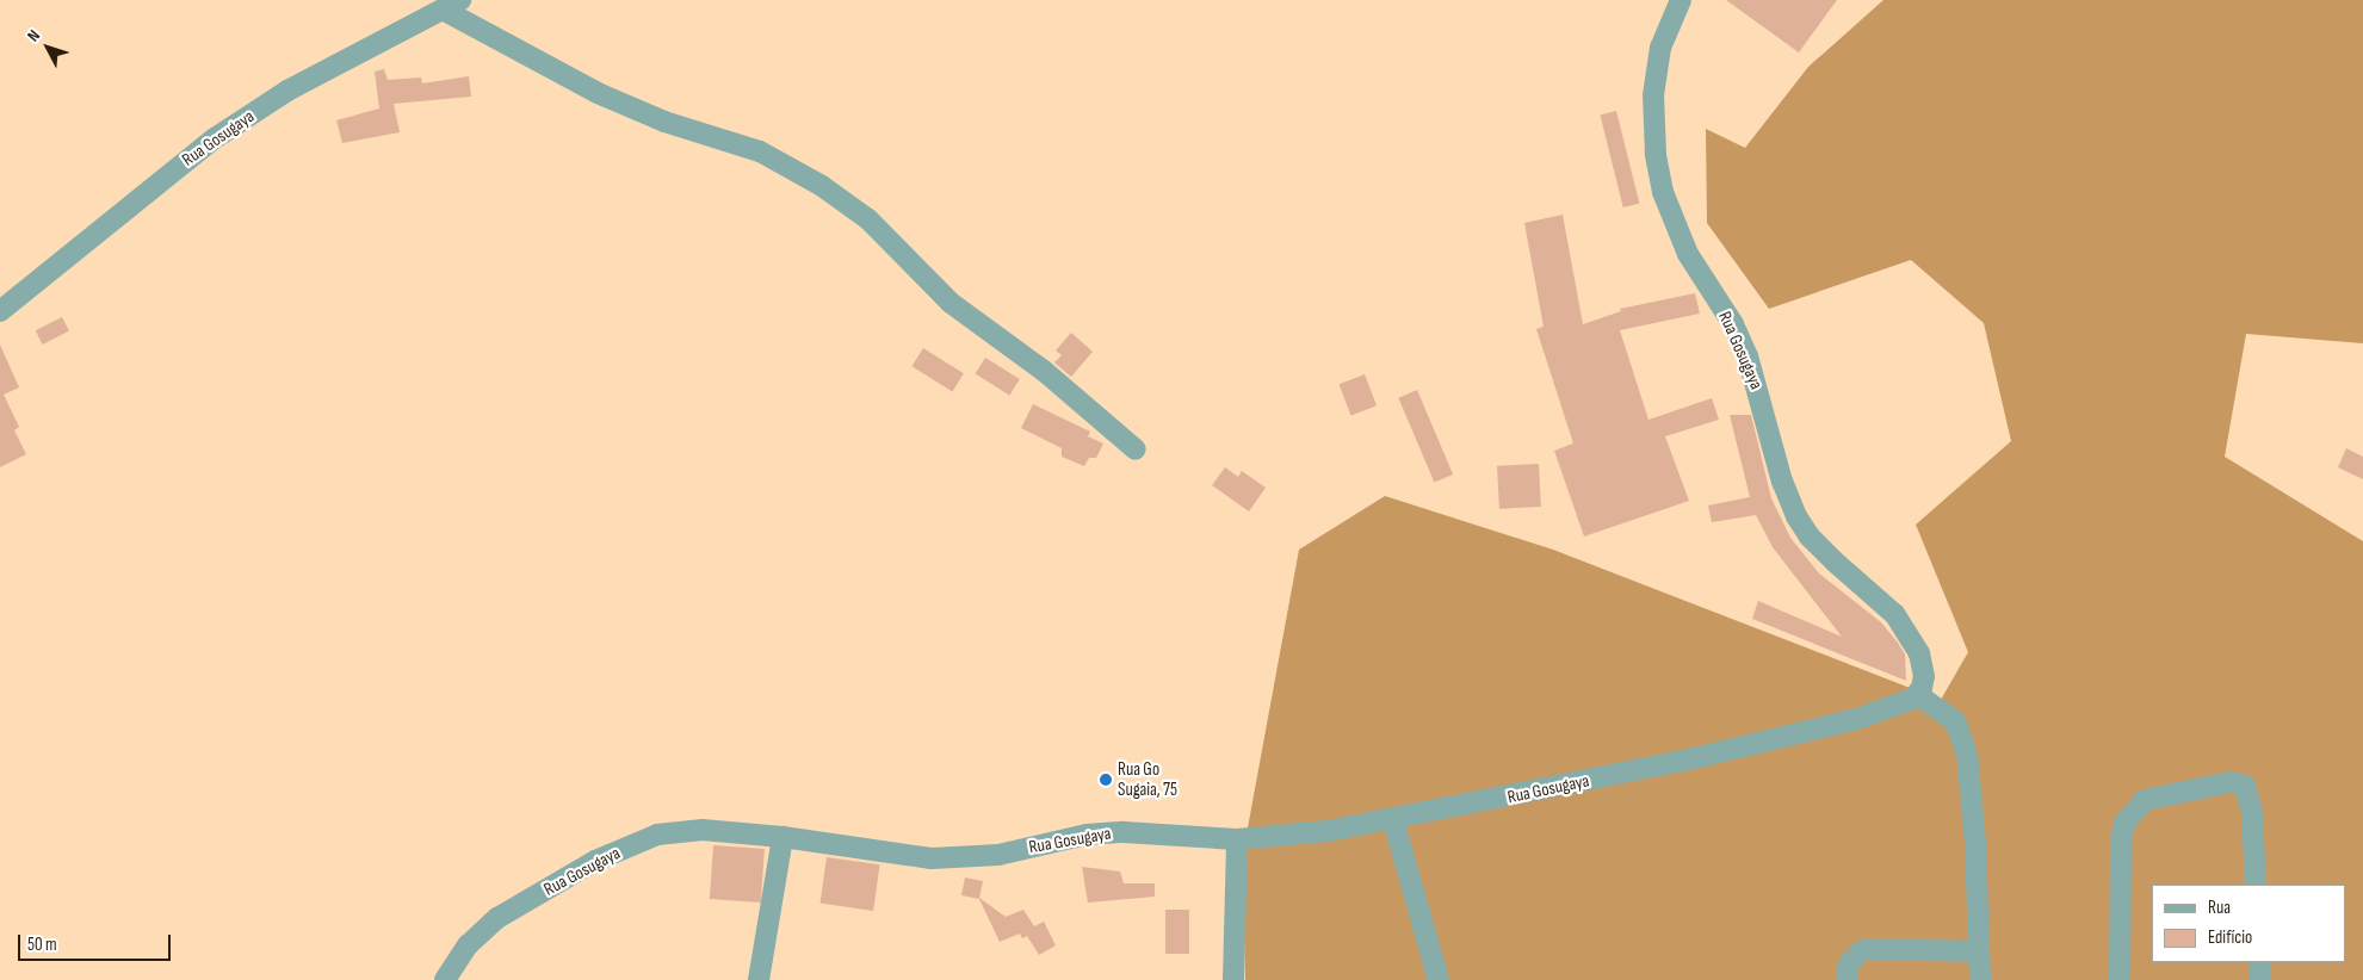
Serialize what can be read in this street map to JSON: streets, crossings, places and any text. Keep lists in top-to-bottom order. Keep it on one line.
{"streets":{"street":["Rua Gosugaya"]},"places":["Rua Go Sugaia, 75"],"legend":["Rua","Edifício"],"scale_bar":"50 m","north":"top left"}
